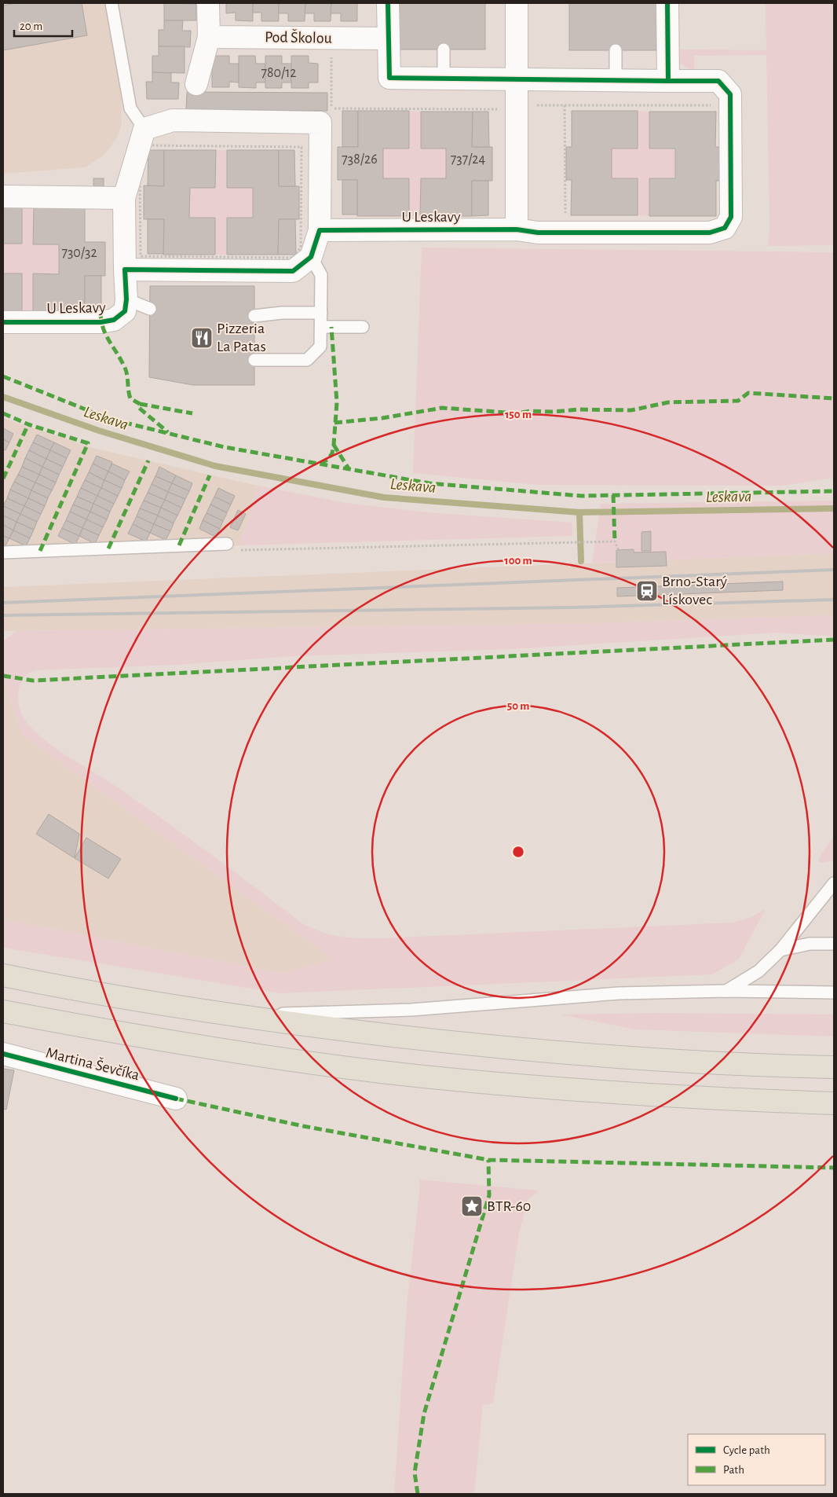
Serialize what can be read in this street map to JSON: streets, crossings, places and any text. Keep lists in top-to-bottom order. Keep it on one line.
{"streets":{"street":["Pod Školou","U Leskavy","Martina Ševčíka"]},"crossings":[["Pod Školou","U Leskavy"]],"water":["Leskava"],"places":{"restaurant":["Pizzeria La Patas"],"station":["Brno-Starý Lískovec"],"place":["BTR-60"]},"house_numbers":["780/12","738/26","737/24","730/32"],"legend":["Cycle path","Path"],"scale_bar":"20 m","rings":["150 m","100 m","50 m"]}
